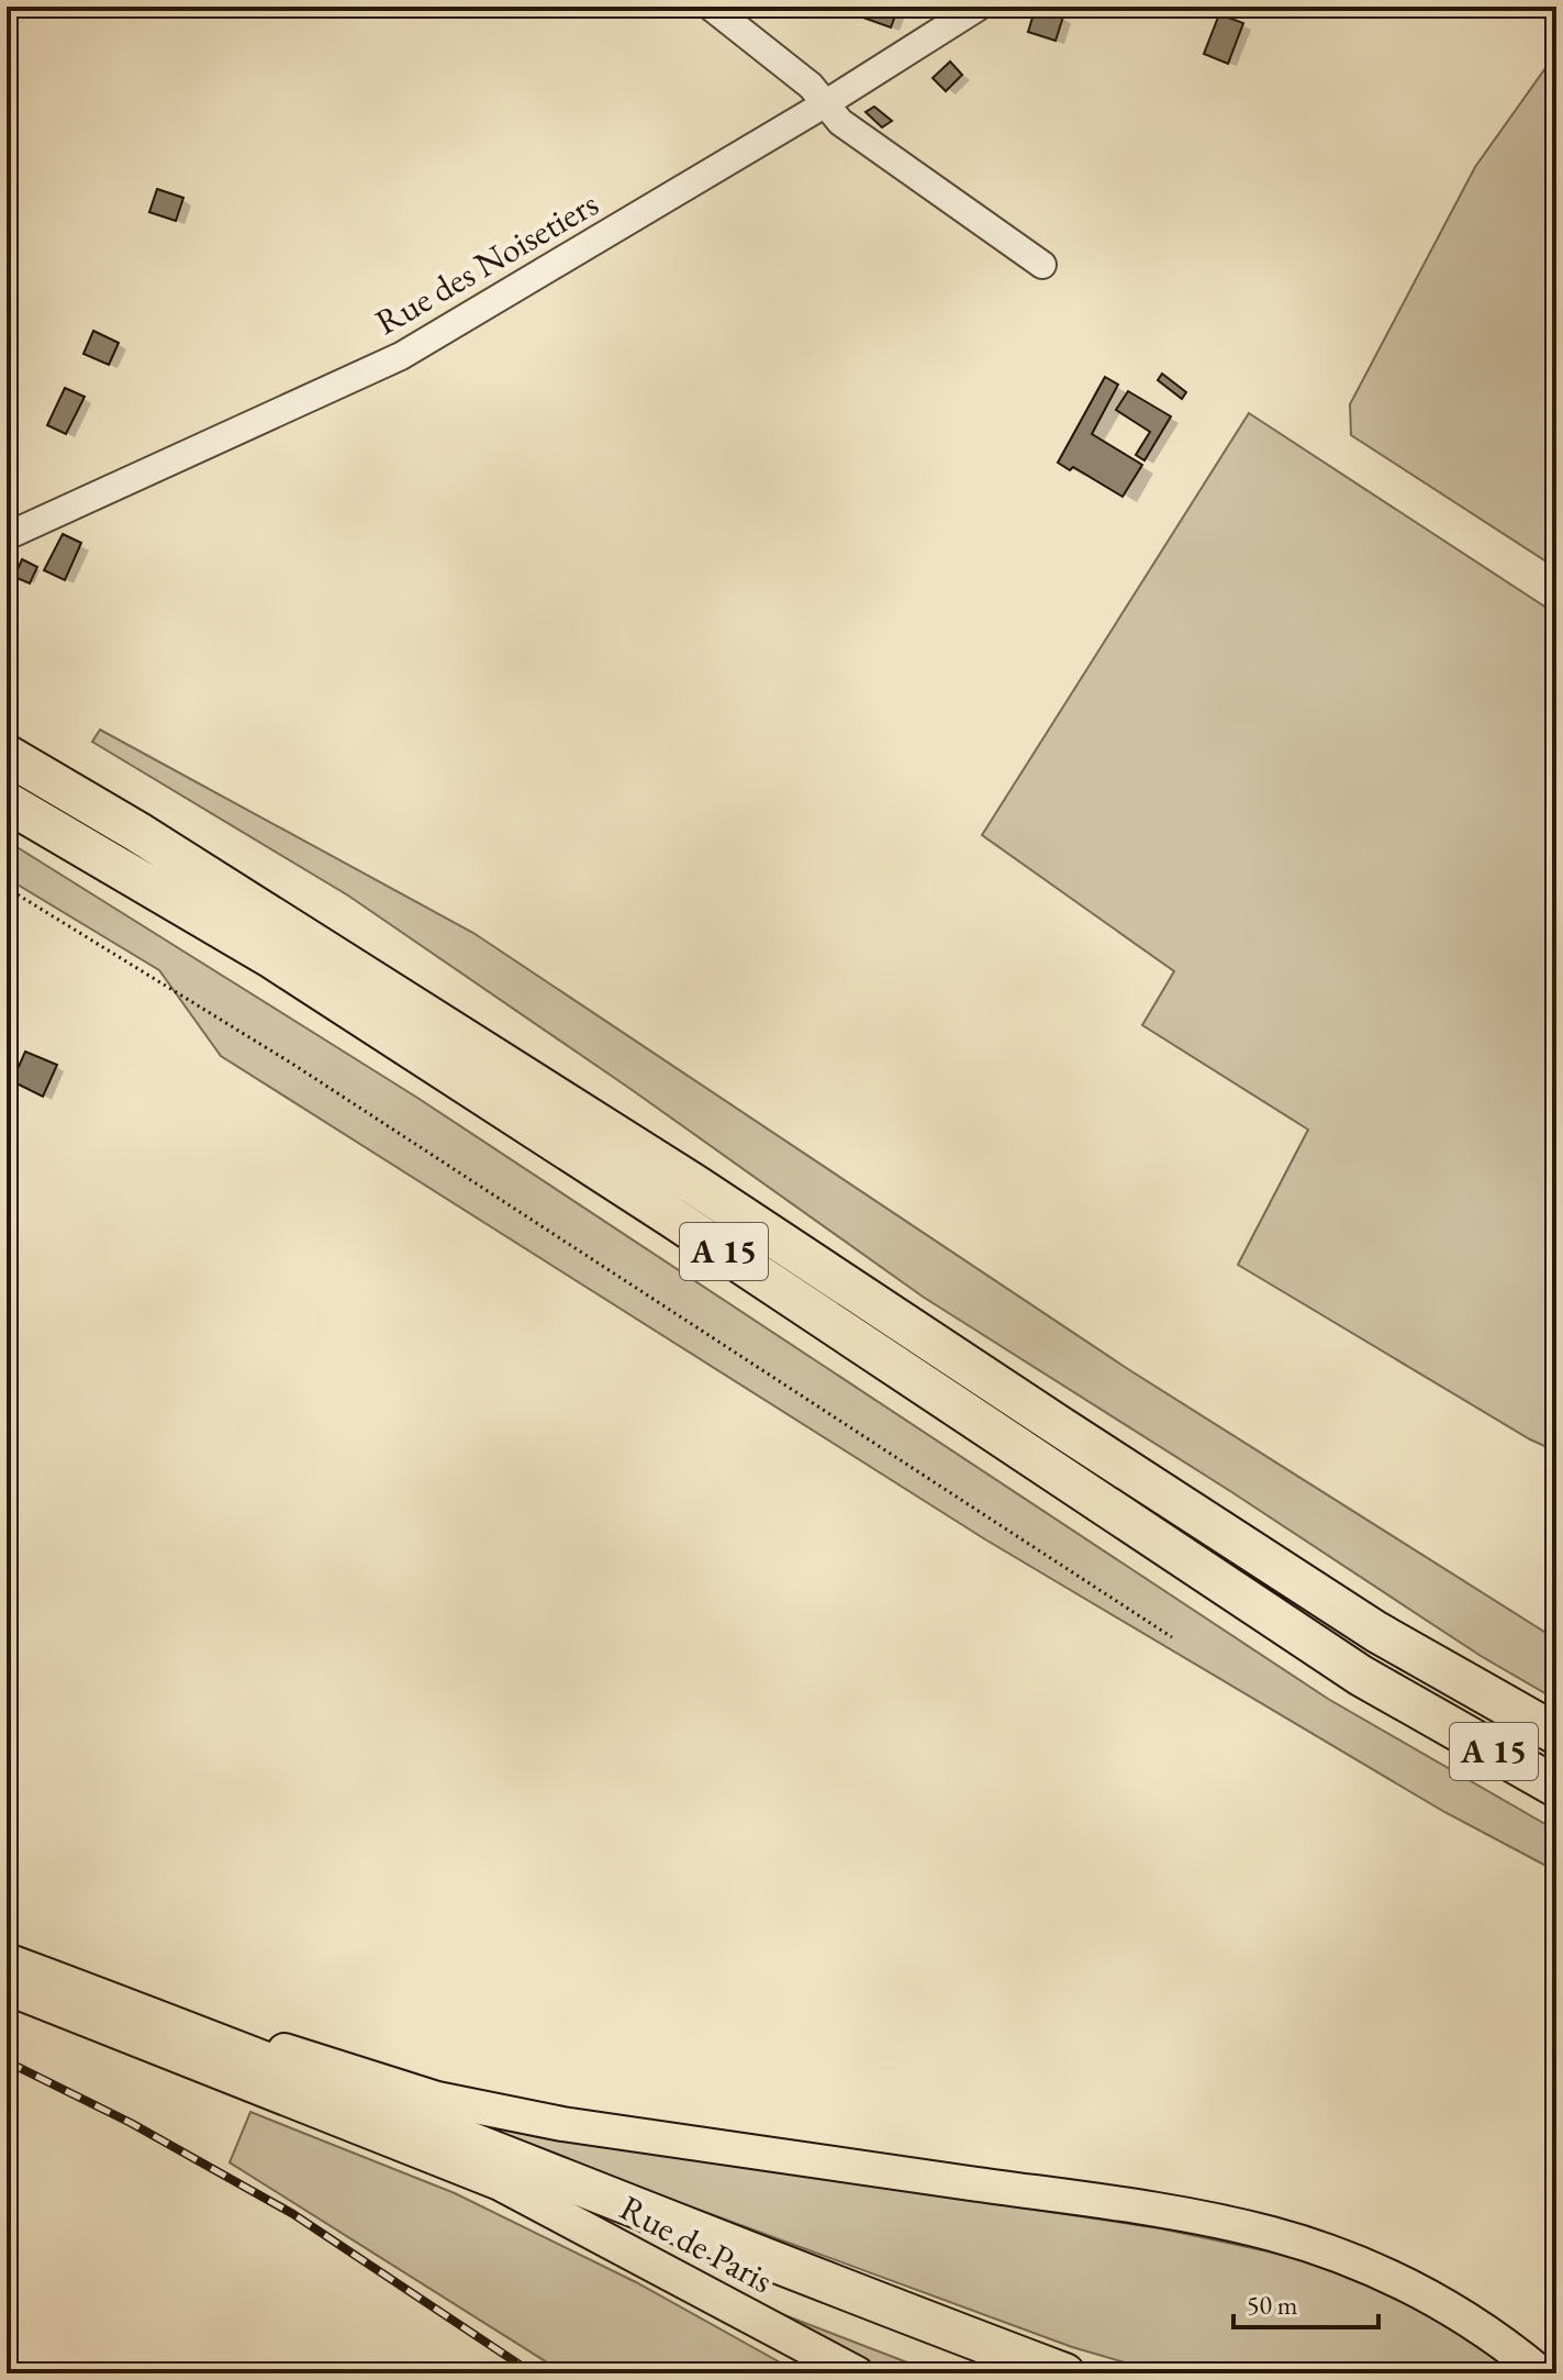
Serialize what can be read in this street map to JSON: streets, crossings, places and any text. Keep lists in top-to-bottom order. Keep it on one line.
{"streets":{"highway":["A 15"],"main road":["Rue de Paris"],"street":["Rue des Noisetiers"]},"scale_bar":"50 m"}
